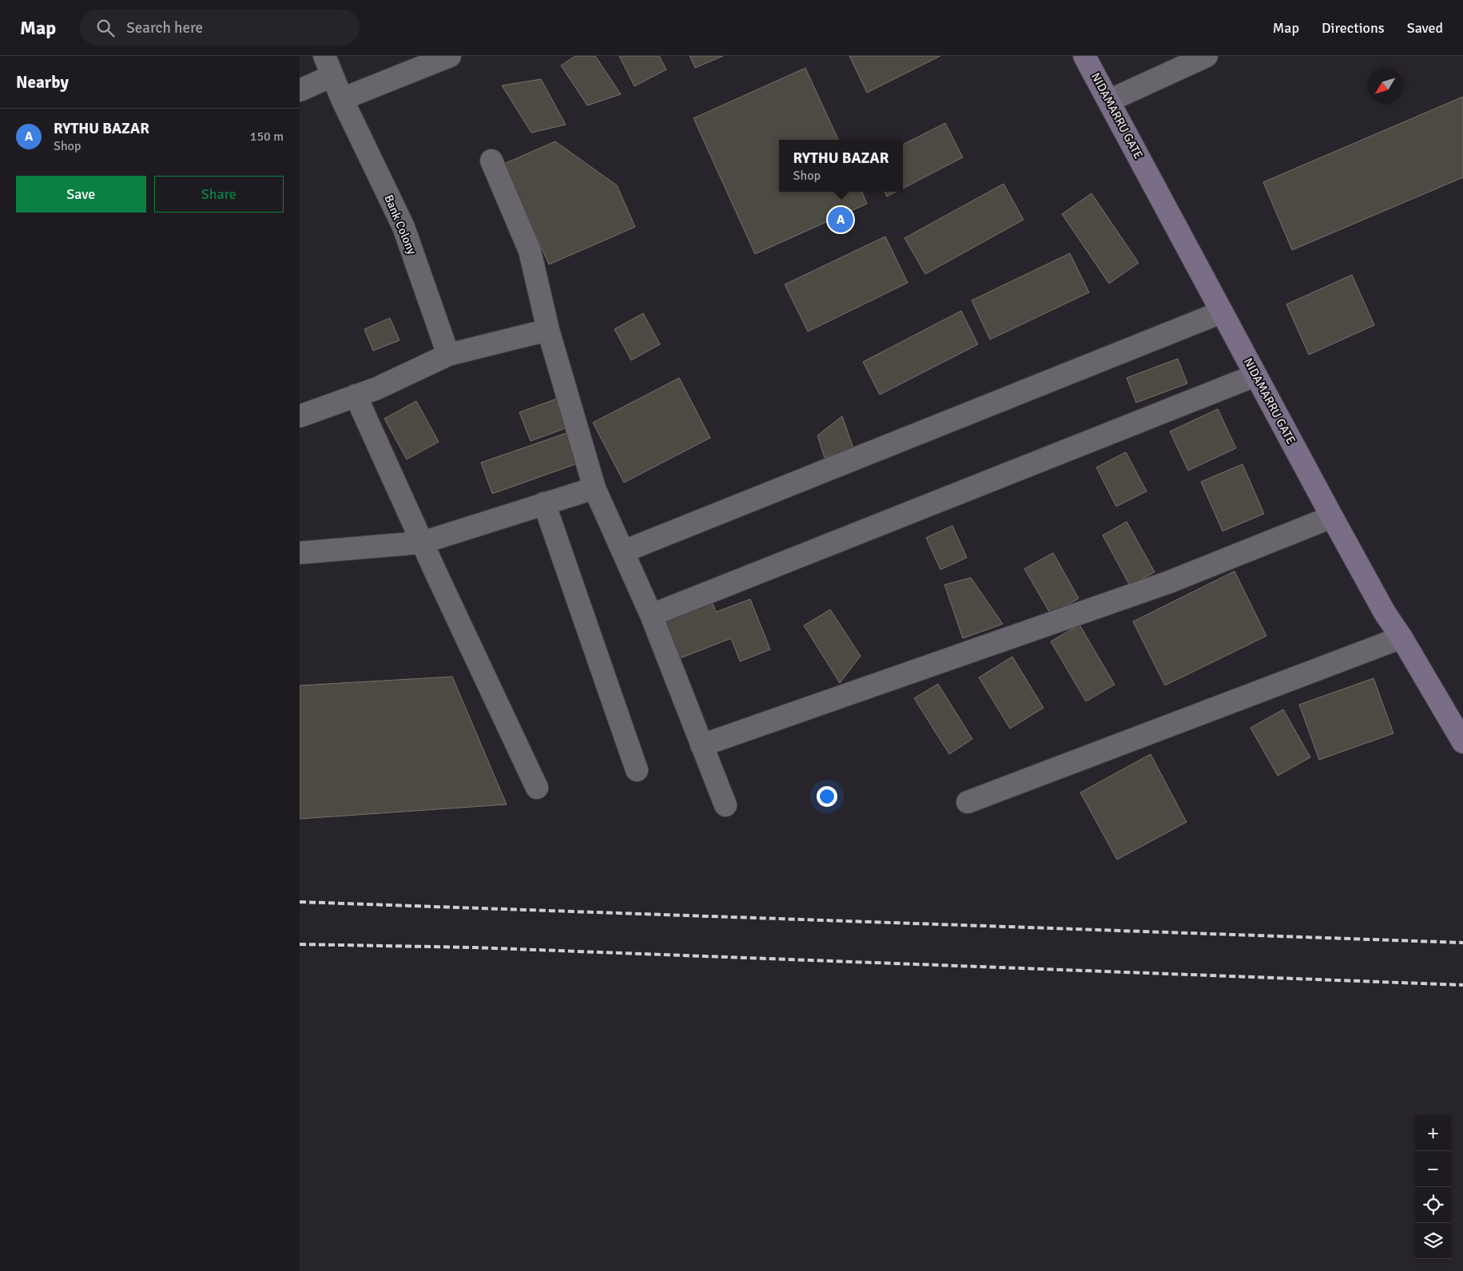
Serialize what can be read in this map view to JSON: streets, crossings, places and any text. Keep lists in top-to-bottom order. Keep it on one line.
{"streets":{"main road":["NIDAMARRU GATE"],"street":["Bank Colony"]},"north":"bottom left","page":{"header":"Map","search":"Search here","nav":["Map","Directions","Saved"],"heading":"Nearby","list":[{"mark":"A","name":"RYTHU BAZAR","note":"Shop","value":"150 m"}],"popup":["RYTHU BAZAR","Shop"],"buttons":["Save","Share"],"pins":"A","map_buttons":["+","−"]}}
